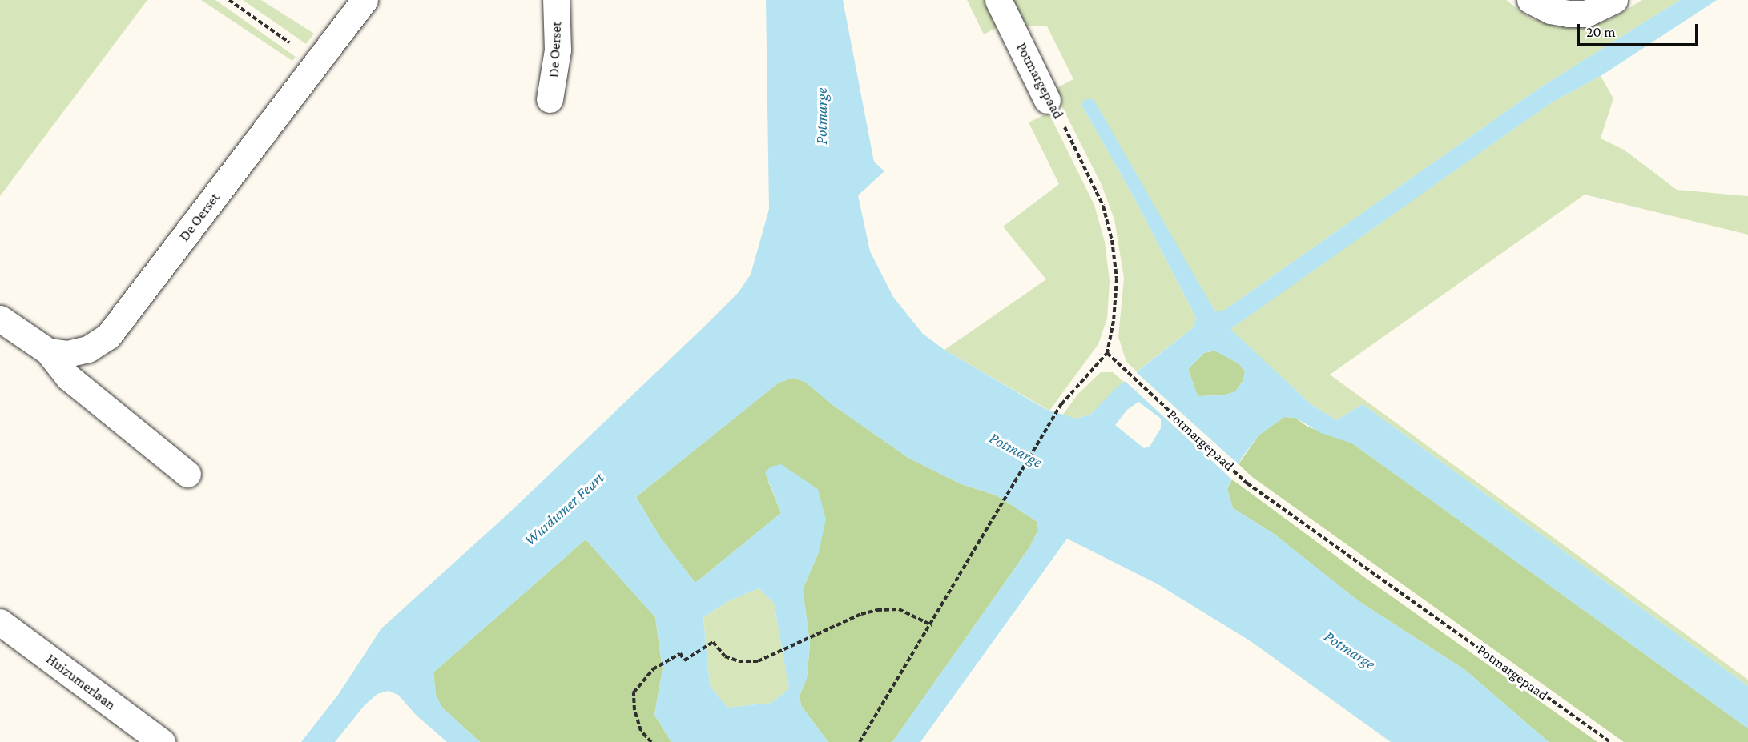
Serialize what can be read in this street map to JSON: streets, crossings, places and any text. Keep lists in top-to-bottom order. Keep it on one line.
{"streets":{"street":["De Oerset","Potmargepaad","Huizumerlaan"]},"water":["Potmarge","Wurdumer Feart"],"scale_bar":"20 m"}
